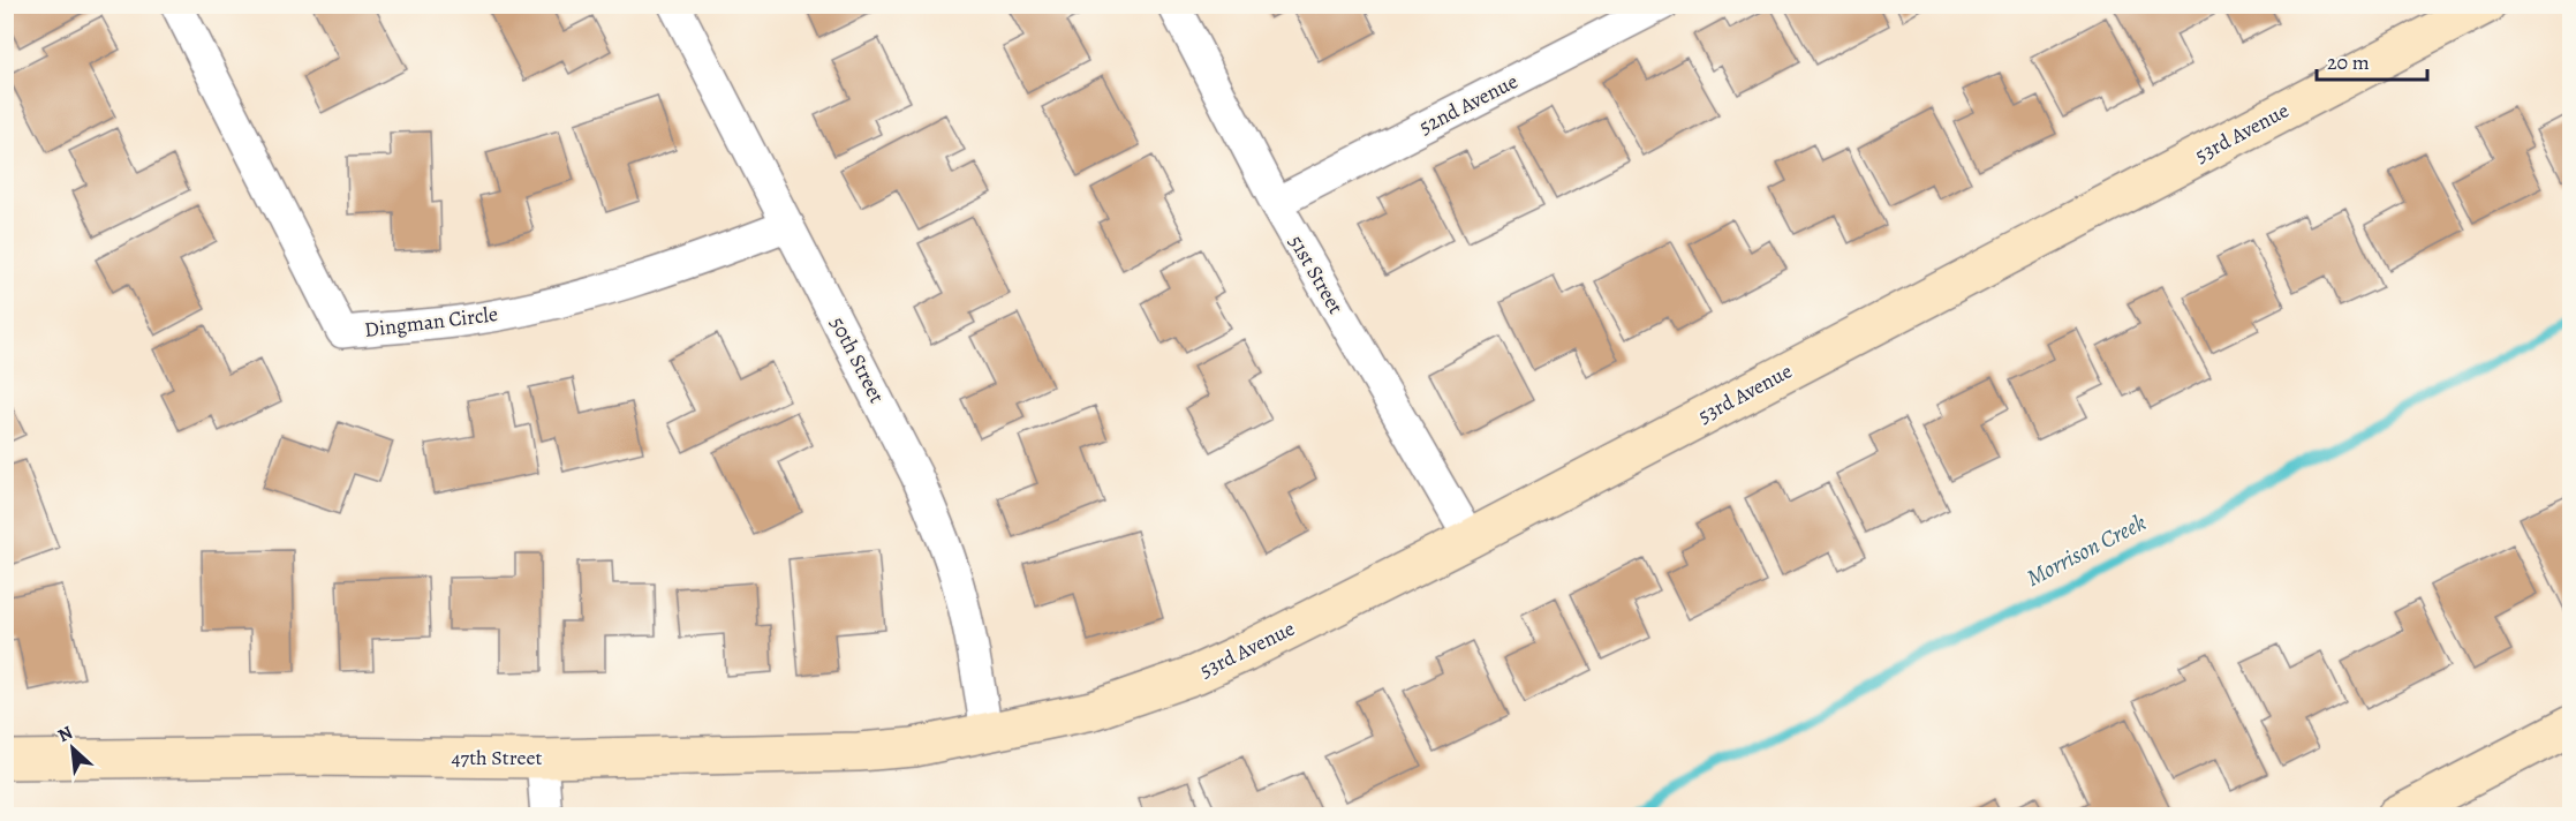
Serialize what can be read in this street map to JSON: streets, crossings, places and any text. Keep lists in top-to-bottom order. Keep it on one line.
{"streets":{"street":["52nd Avenue","53rd Avenue","51st Street","Dingman Circle","50th Street","47th Street"]},"crossings":[["52nd Avenue","51st Street"],["53rd Avenue","51st Street"],["53rd Avenue","50th Street"],["53rd Avenue","47th Street"],["Dingman Circle","50th Street"],["50th Street","47th Street"]],"water":["Morrison Creek"],"scale_bar":"20 m","north":"top left"}
